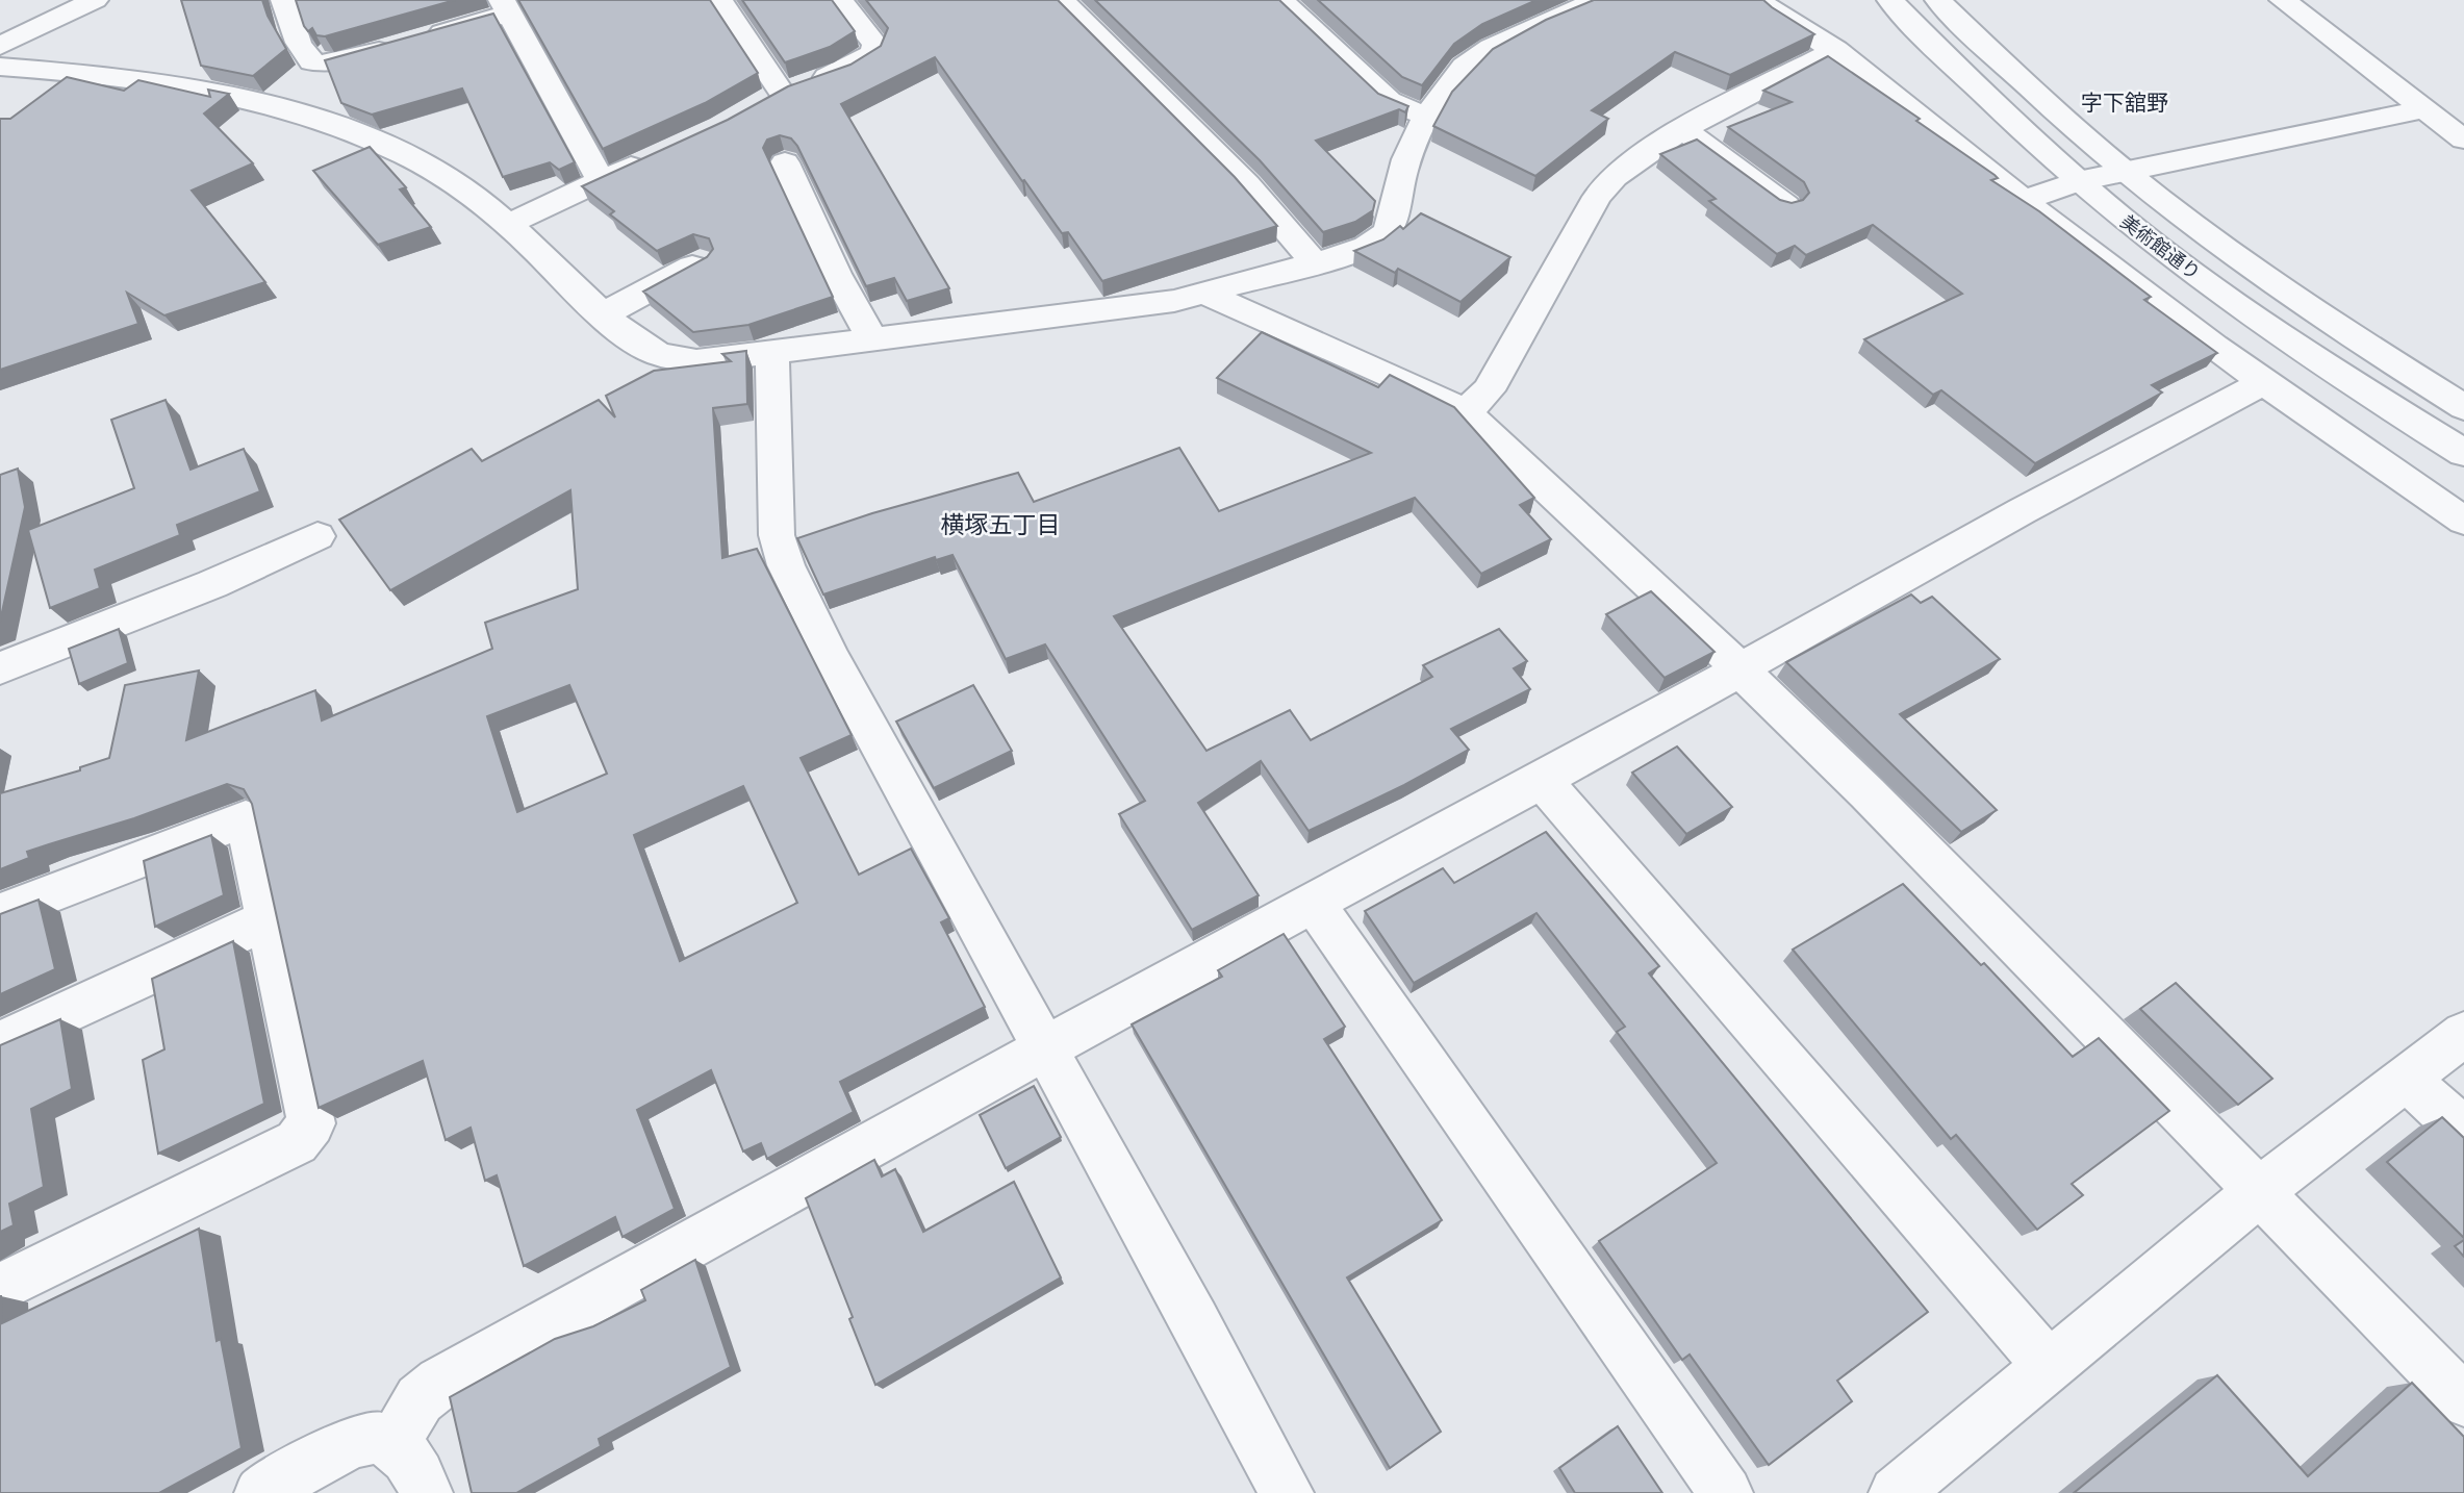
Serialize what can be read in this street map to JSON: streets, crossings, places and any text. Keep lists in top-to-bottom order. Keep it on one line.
{"streets":{"street":["美術館通り"]},"districts":["字下舘野","横塚五丁目"]}
